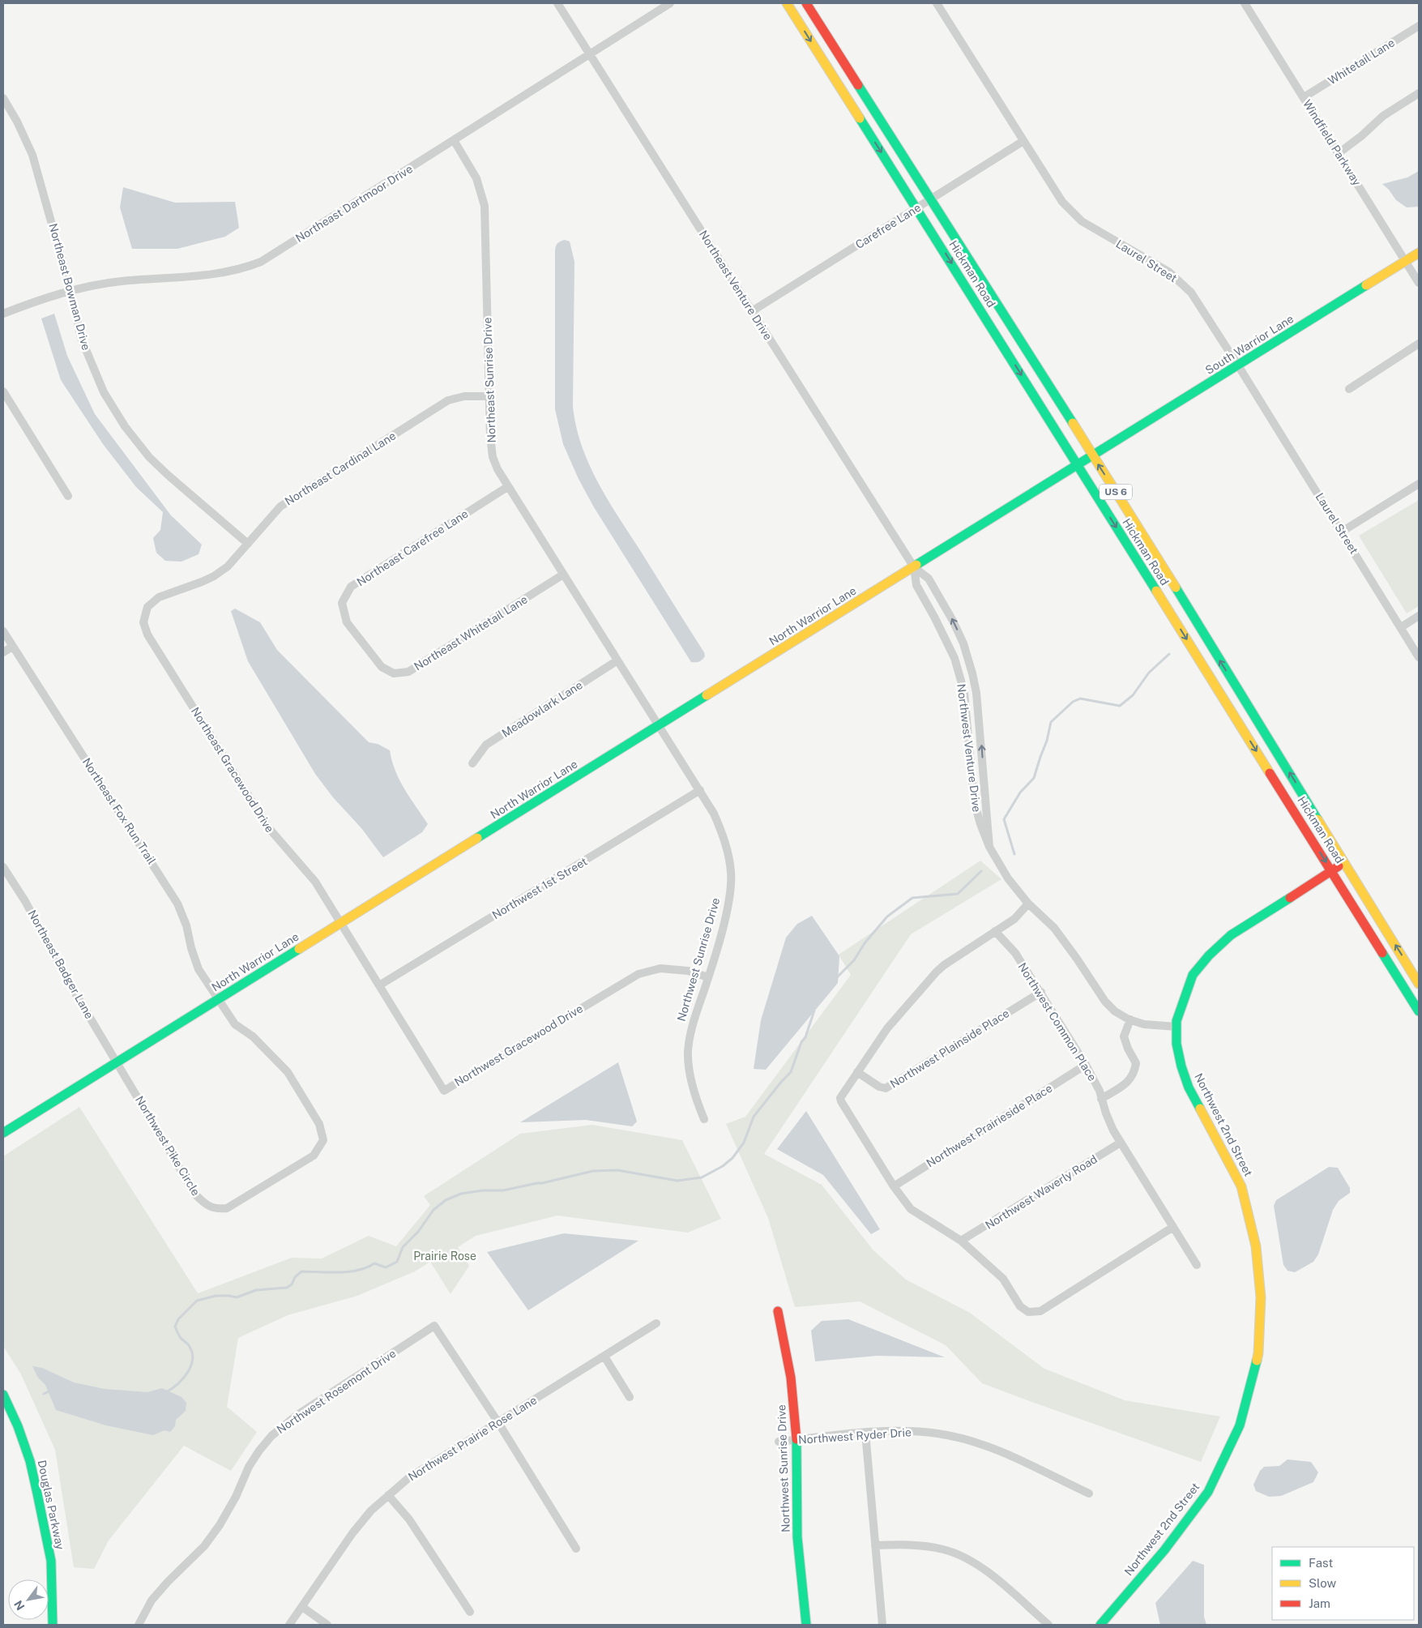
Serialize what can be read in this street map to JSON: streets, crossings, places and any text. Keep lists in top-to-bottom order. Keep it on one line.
{"streets":{"main road":["Hickman Road","South Warrior Lane","US 6","North Warrior Lane","Northwest Sunrise Drive","Northwest 2nd Street","Douglas Parkway"],"street":["Whitetail Lane","Windfield Parkway","Northeast Dartmoor Drive","Carefree Lane","Laurel Street","Northeast Venture Drive","Northeast Bowman Drive","Northeast Sunrise Drive","Northeast Cardinal Lane","Northeast Carefree Lane","Northeast Whitetail Lane","Meadowlark Lane","Northwest Venture Drive","Northeast Gracewood Drive","Northeast Fox Run Trail","Northwest 1st Street","Northeast Badger Lane","Northwest Common Place","Northwest Gracewood Drive","Northwest Plainside Place","Northwest Prairieside Place","Northwest Pike Circle","Northwest Waverly Road","Northwest Rosemont Drive","Northwest Ryder Drie","Northwest Prairie Rose Lane"]},"crossings":[["Whitetail Lane","Windfield Parkway"],["Windfield Parkway","South Warrior Lane"],["Northeast Dartmoor Drive","Northeast Venture Drive"],["Northeast Dartmoor Drive","Northeast Bowman Drive"],["Northeast Dartmoor Drive","Northeast Sunrise Drive"],["Carefree Lane","Laurel Street"],["Carefree Lane","Hickman Road"],["Carefree Lane","Northeast Venture Drive"],["Laurel Street","South Warrior Lane"],["Hickman Road","South Warrior Lane"],["Hickman Road","North Warrior Lane"],["Hickman Road","Northwest 2nd Street"],["Northeast Venture Drive","North Warrior Lane"],["Northeast Venture Drive","Northwest Venture Drive"],["Northeast Bowman Drive","Northeast Cardinal Lane"],["South Warrior Lane","North Warrior Lane"],["Northeast Sunrise Drive","Northeast Cardinal Lane"],["Northeast Sunrise Drive","Northeast Carefree Lane"],["Northeast Sunrise Drive","North Warrior Lane"],["Northeast Sunrise Drive","Northeast Whitetail Lane"],["Northeast Sunrise Drive","Meadowlark Lane"],["Northeast Sunrise Drive","Northwest Sunrise Drive"],["Northeast Cardinal Lane","Northeast Gracewood Drive"],["Northeast Carefree Lane","Northeast Whitetail Lane"],["North Warrior Lane","Northwest Venture Drive"],["North Warrior Lane","Northeast Gracewood Drive"],["North Warrior Lane","Northeast Fox Run Trail"],["North Warrior Lane","Northwest Sunrise Drive"],["North Warrior Lane","Northeast Badger Lane"],["North Warrior Lane","Northwest Gracewood Drive"],["North Warrior Lane","Northwest Pike Circle"],["Northwest Venture Drive","Northwest 2nd Street"],["Northeast Gracewood Drive","Northwest Gracewood Drive"],["Northeast Fox Run Trail","Northwest Pike Circle"],["Northwest 1st Street","Northwest Sunrise Drive"],["Northwest 1st Street","Northwest Gracewood Drive"],["Northwest Sunrise Drive","Northwest Gracewood Drive"],["Northwest Sunrise Drive","Northwest Ryder Drie"],["Northeast Badger Lane","Northwest Pike Circle"],["Northwest Common Place","Northwest Plainside Place"],["Northwest Common Place","Northwest Prairieside Place"],["Northwest Common Place","Northwest Waverly Road"],["Northwest Rosemont Drive","Northwest Prairie Rose Lane"]],"parks":["Prairie Rose"],"legend":["Fast","Slow","Jam"],"north":"bottom left"}
